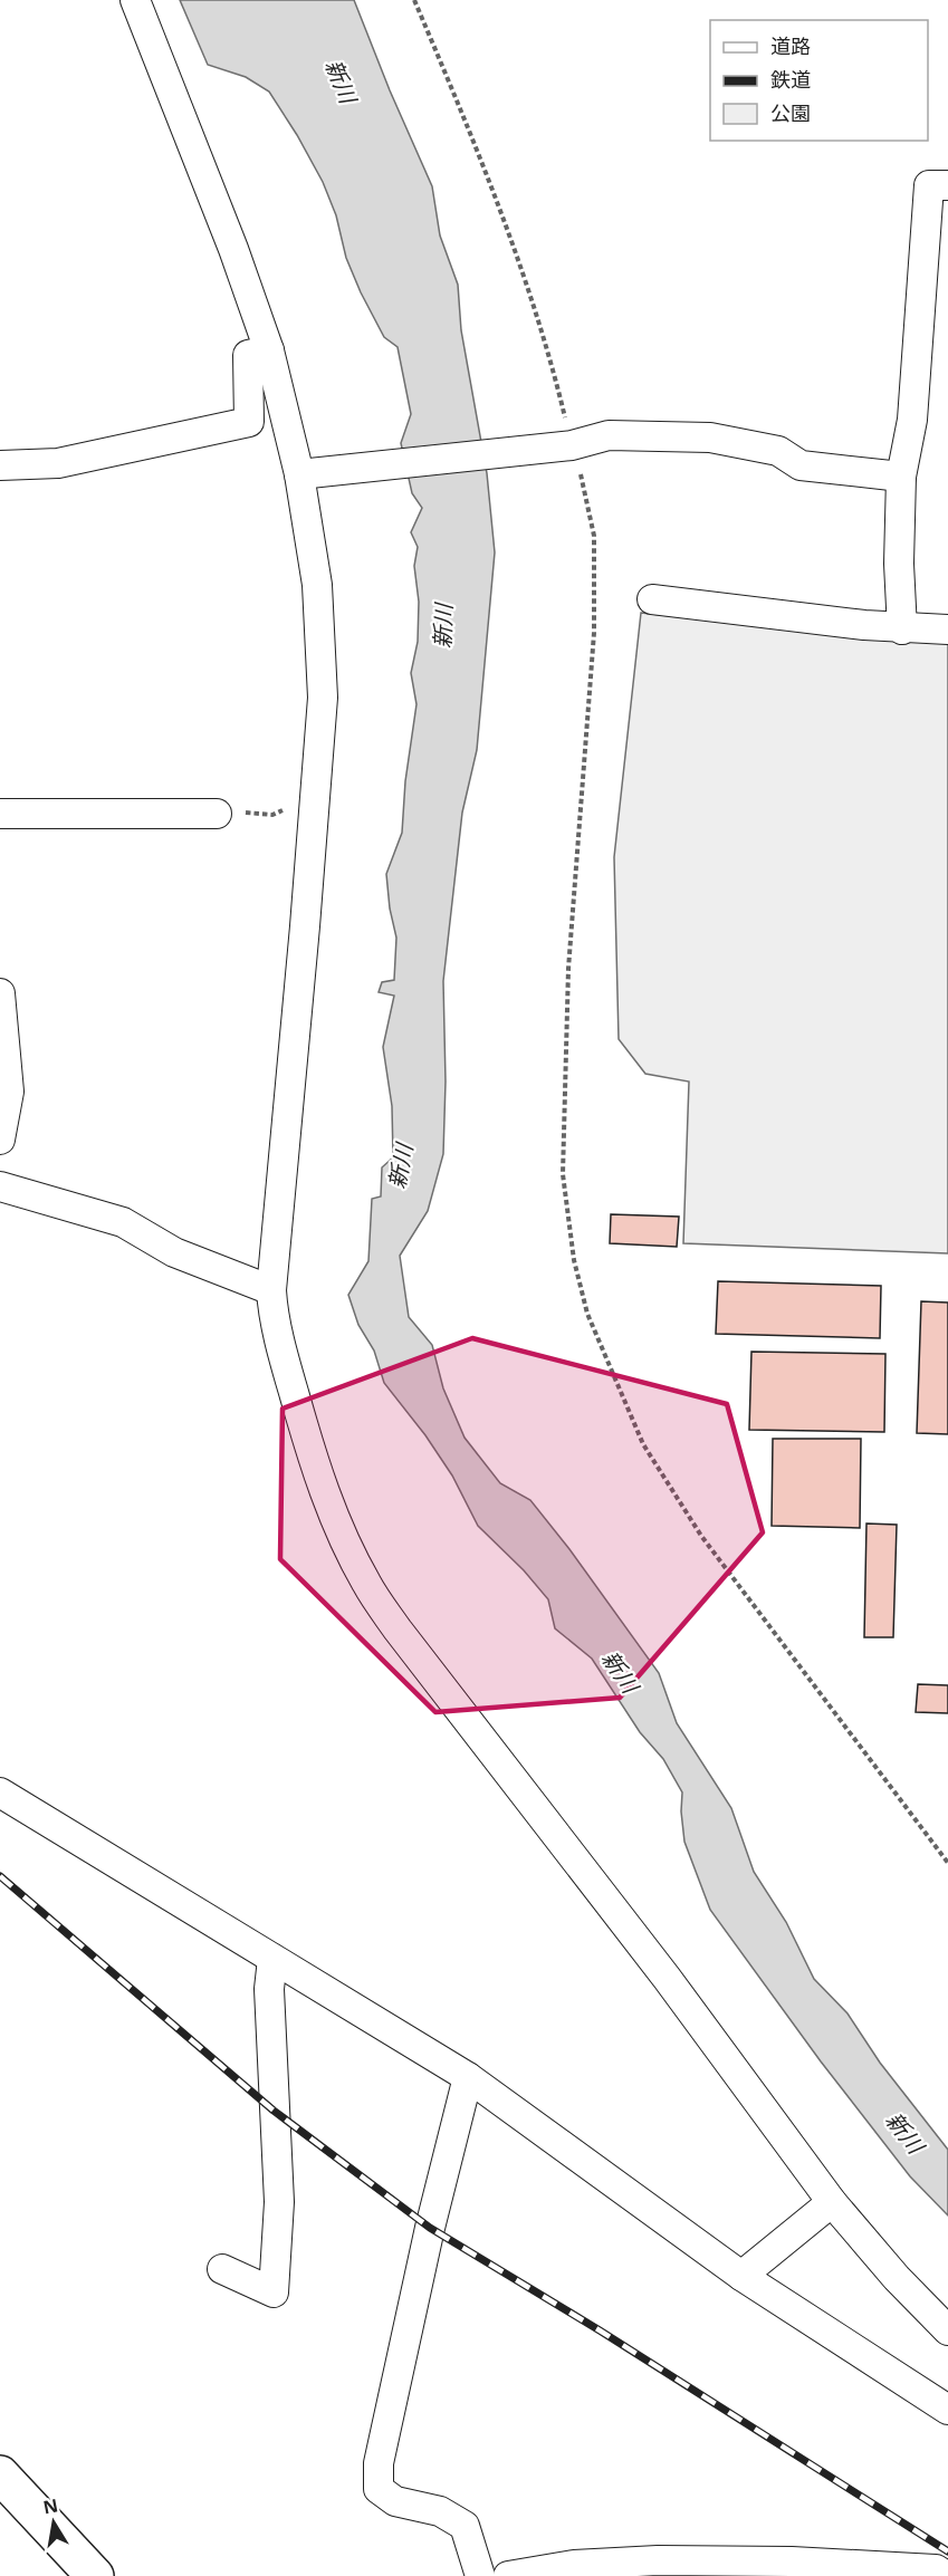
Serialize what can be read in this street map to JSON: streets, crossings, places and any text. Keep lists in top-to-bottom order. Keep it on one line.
{"water":["新川"],"legend":["道路","鉄道","公園"],"north":"top"}
